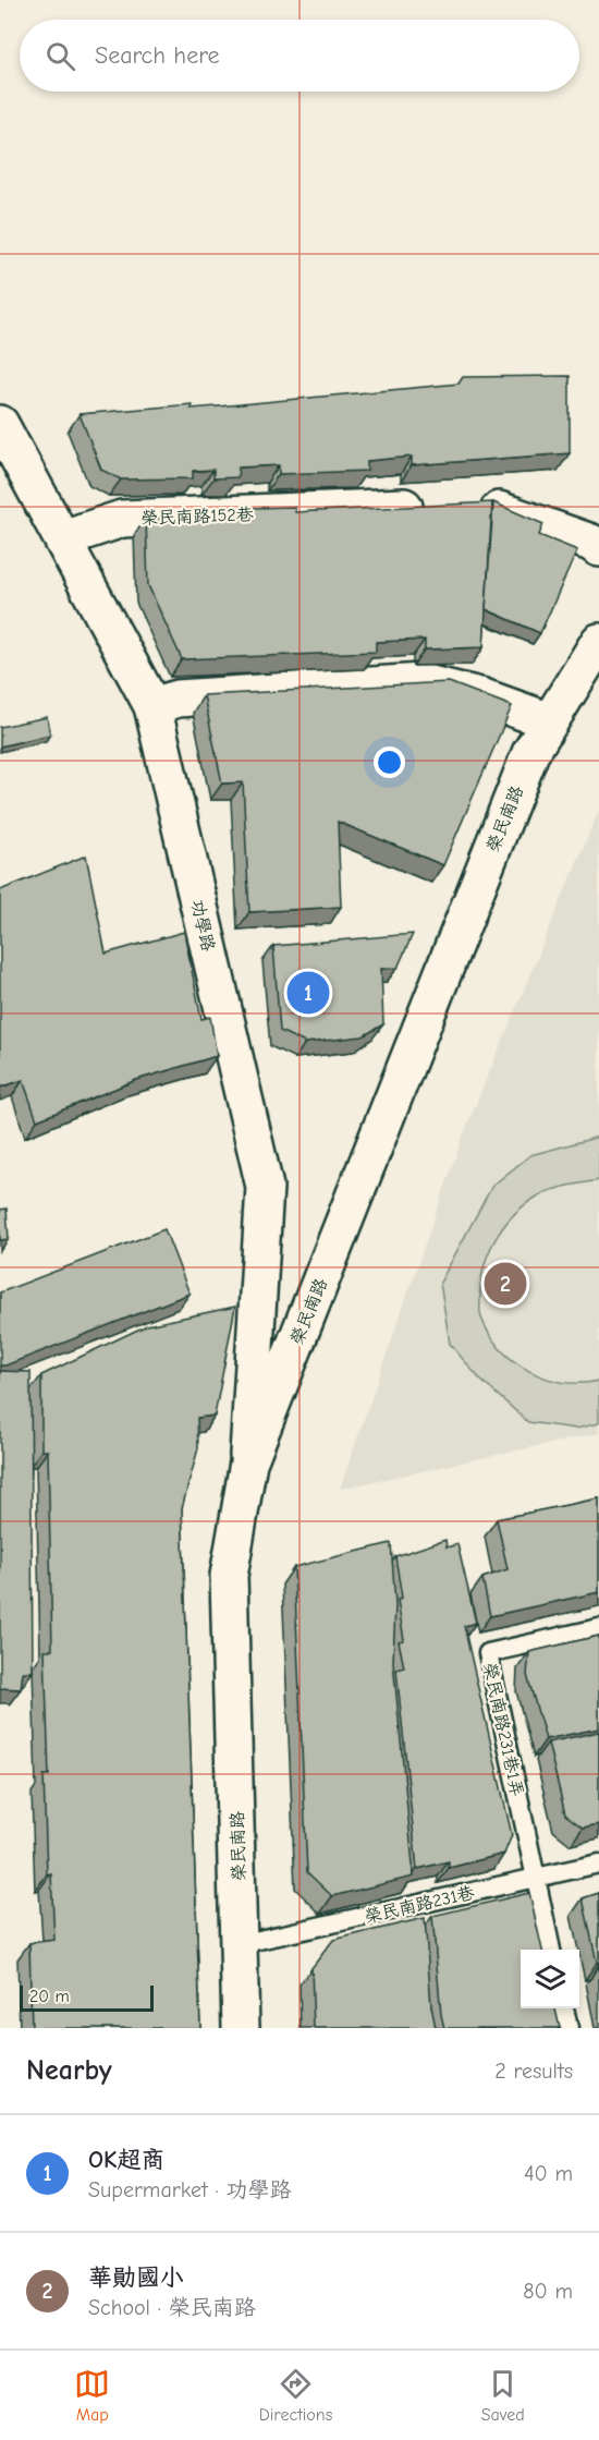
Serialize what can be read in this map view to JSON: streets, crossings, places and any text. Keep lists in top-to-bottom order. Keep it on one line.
{"streets":{"street":["榮民南路152巷","榮民南路","功學路"],"lane":["榮民南路231巷1弄","榮民南路231巷"]},"crossings":[["榮民南路152巷","功學路"],["榮民南路","功學路"],["榮民南路","榮民南路231巷"],["榮民南路231巷1弄","榮民南路231巷"]],"scale_bar":"20 m","page":{"search":"Search here","pins":["1","2"],"scale":"20 m","heading":["Nearby","2 results"],"list":[{"mark":"1","name":"OK超商","note":"Supermarket · 功學路","value":"40 m"},{"mark":"2","name":"華勛國小","note":"School · 榮民南路","value":"80 m"}],"nav":["Map","Directions","Saved"]}}
